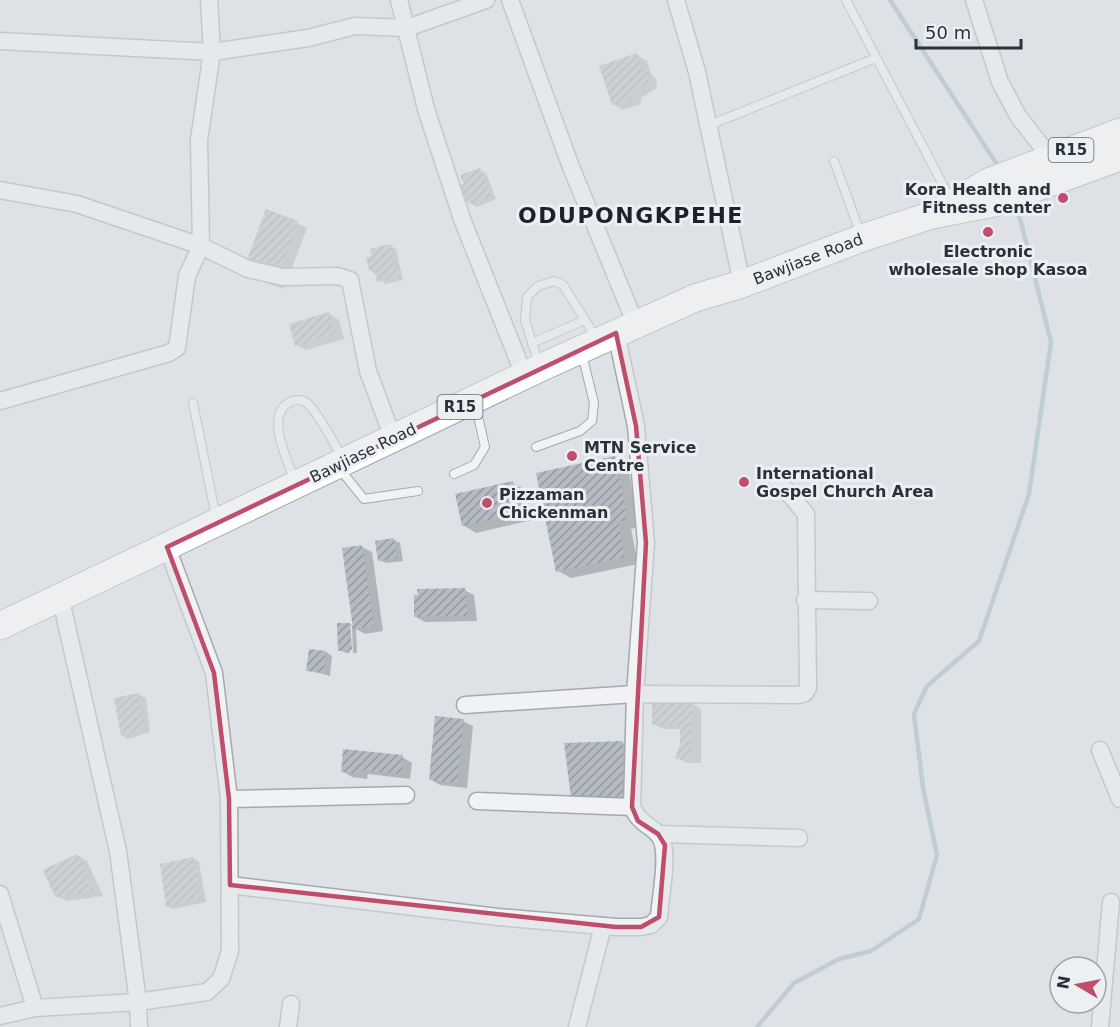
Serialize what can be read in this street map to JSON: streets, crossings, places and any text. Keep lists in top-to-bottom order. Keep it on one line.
{"streets":{"main road":["R15","Bawjiase Road"]},"districts":["ODUPONGKPEHE"],"places":["Kora Health and Fitness center","Electronic wholesale shop Kasoa","MTN Service Centre","International Gospel Church Area","Pizzaman Chickenman"],"scale_bar":"50 m","north":"left"}
